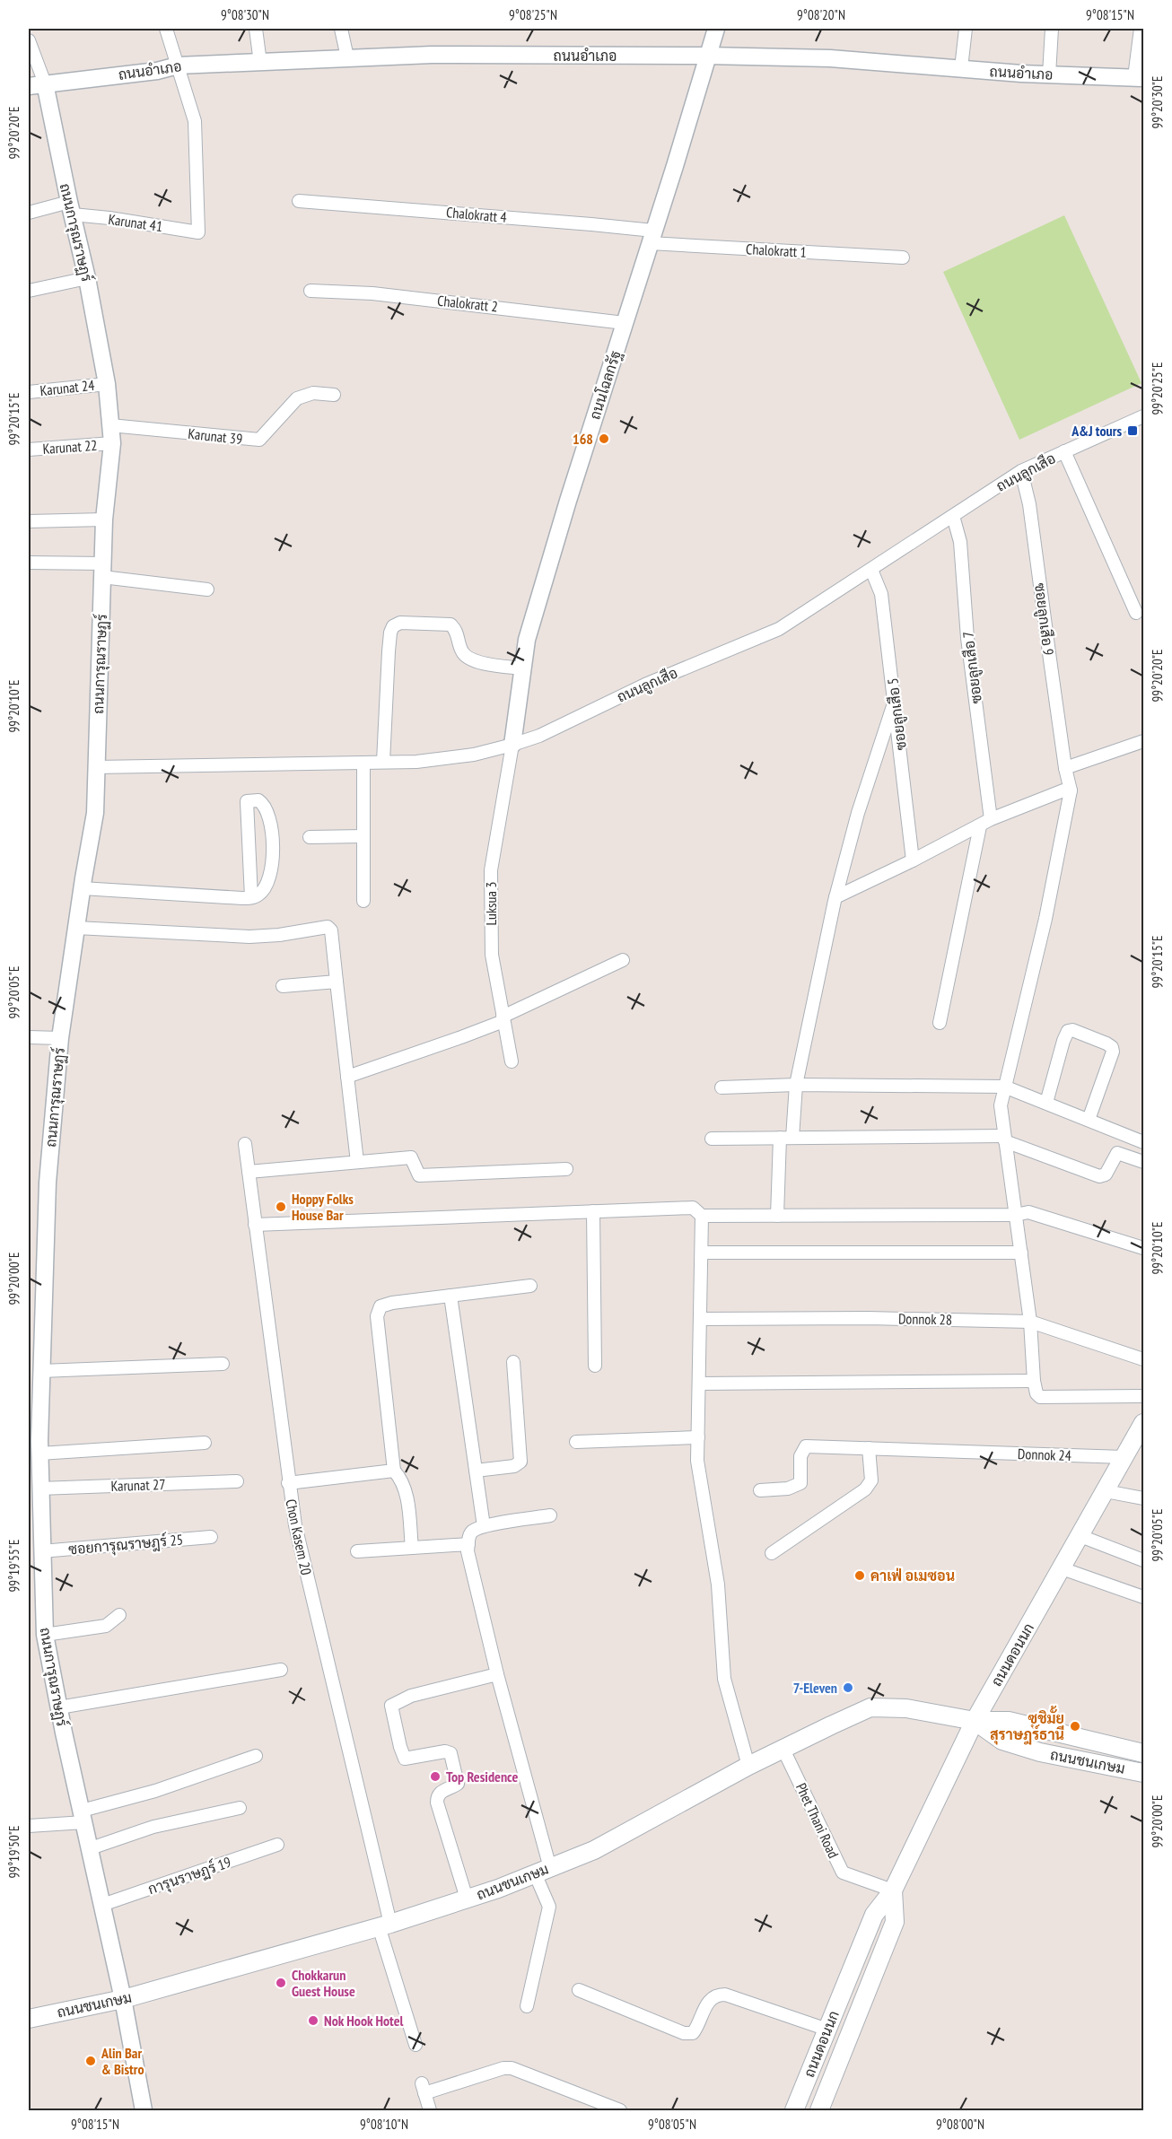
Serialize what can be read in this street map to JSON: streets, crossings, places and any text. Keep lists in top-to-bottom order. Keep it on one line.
{"streets":{"main road":["ถนนดอนนก","ถนนชนเกษม"],"street":["ถนนอำเภอ","Chalokratt 4","Karunat 41","ถนนการุณราษฏร์","Chalokratt 1","Chalokratt 2","ถนนโฉลกรัฐ","Karunat 24","Karunat 39","Karunat 22","ถนนลูกเสือ","ซอยลูกเสือ 9","ซอยลูกเสือ 7","ซอยลูกเสือ 5","Luksua 3","Donnok 28","Donnok 24","Karunat 27","Chon Kasem 20","ซอยการุณราษฎร์ 25","Phet Thani Road","การุนราษฏร์ 19"]},"crossings":[["ถนนอำเภอ","Karunat 41"],["ถนนอำเภอ","ถนนการุณราษฏร์"],["ถนนอำเภอ","ถนนโฉลกรัฐ"],["Chalokratt 4","Chalokratt 1"],["Chalokratt 4","ถนนโฉลกรัฐ"],["Karunat 41","ถนนการุณราษฏร์"],["ถนนการุณราษฏร์","Karunat 24"],["ถนนการุณราษฏร์","Karunat 39"],["ถนนการุณราษฏร์","Karunat 22"],["ถนนการุณราษฏร์","ถนนลูกเสือ"],["ถนนการุณราษฏร์","Karunat 27"],["ถนนการุณราษฏร์","ซอยการุณราษฎร์ 25"],["ถนนการุณราษฏร์","ถนนชนเกษม"],["ถนนการุณราษฏร์","การุนราษฏร์ 19"],["Chalokratt 1","ถนนโฉลกรัฐ"],["Chalokratt 2","ถนนโฉลกรัฐ"],["ถนนโฉลกรัฐ","ถนนลูกเสือ"],["ถนนโฉลกรัฐ","Luksua 3"],["ถนนลูกเสือ","ซอยลูกเสือ 9"],["ถนนลูกเสือ","ซอยลูกเสือ 7"],["ถนนลูกเสือ","ซอยลูกเสือ 5"],["ถนนลูกเสือ","Luksua 3"],["Donnok 24","ถนนดอนนก"],["Chon Kasem 20","ถนนชนเกษม"],["ถนนดอนนก","ถนนชนเกษม"],["ถนนดอนนก","Phet Thani Road"],["ถนนชนเกษม","Phet Thani Road"]],"places":{"transit":["A&J tours"],"other":["168","Hoppy Folks House Bar","คาเฟ่ อเมซอน","7-Eleven","ซูชิมั้ย สุราษฎร์ธานี","Top Residence","Chokkarun Guest House","Nok Hook Hotel","Alin Bar & Bistro"]},"coordinates":["9°08'30\"N","9°08'25\"N","9°08'20\"N","9°08'15\"N","99°20'30\"E","99°20'20\"E","99°20'25\"E","99°20'15\"E","99°20'10\"E","99°20'05\"E","99°20'00\"E","99°19'55\"E","99°19'50\"E","9°08'10\"N","9°08'05\"N","9°08'00\"N"]}
